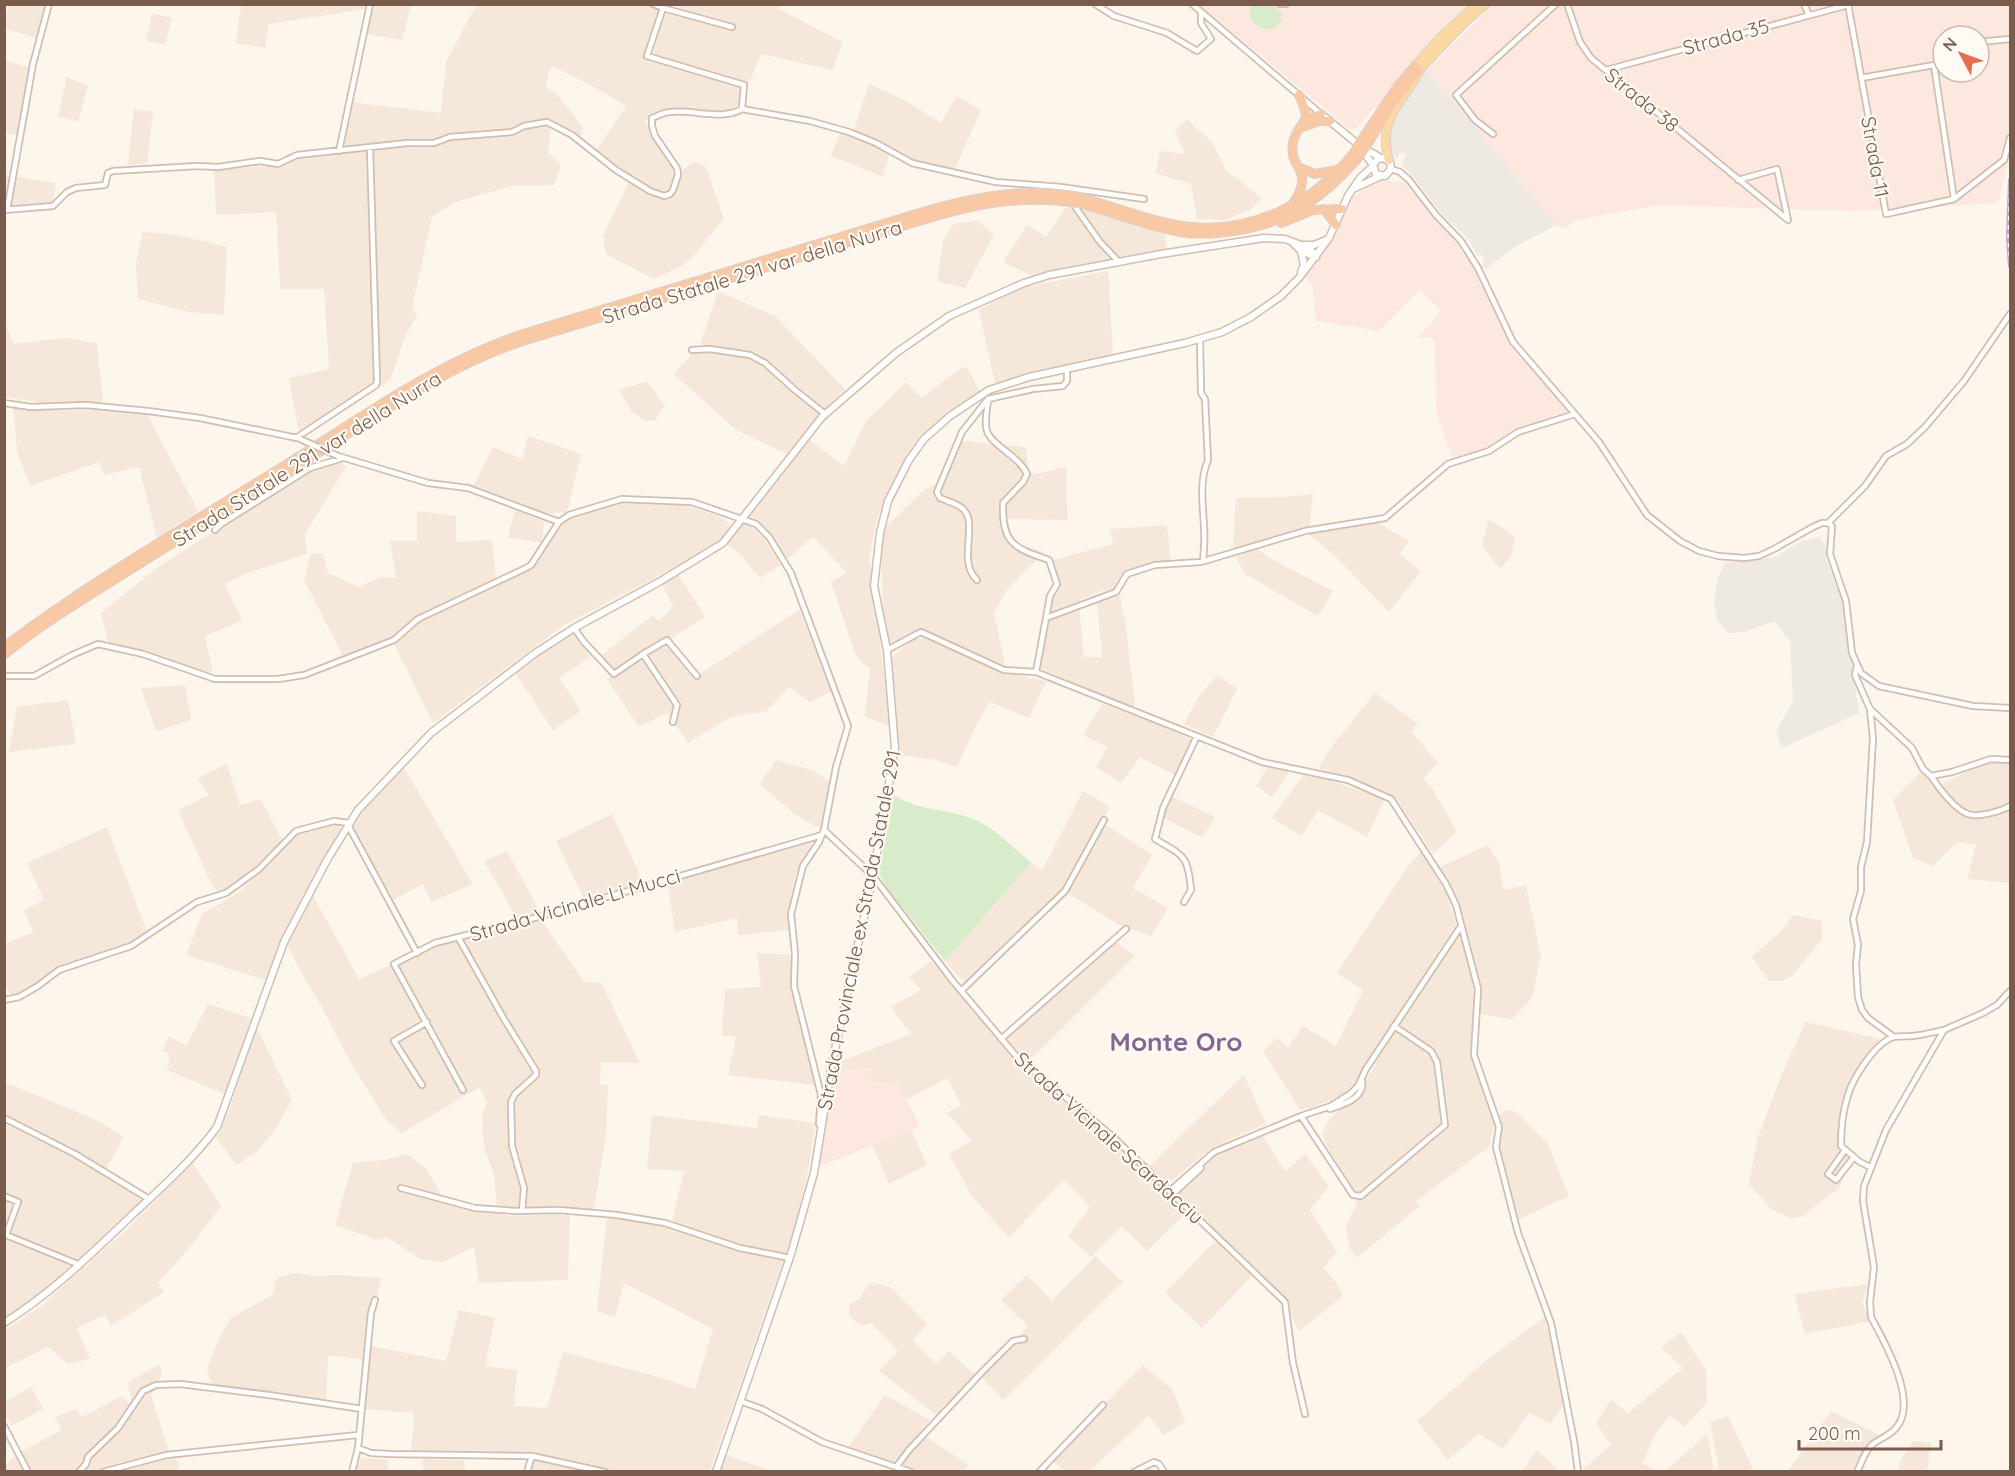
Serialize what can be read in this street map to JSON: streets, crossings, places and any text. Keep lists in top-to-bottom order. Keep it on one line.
{"streets":{"highway":["Strada Statale 291 var della Nurra"],"street":["Strada 35","Strada 38","Strada 11","Strada Vicinale Li Mucci","Strada Provinciale ex Strada Statale 291","Strada Vicinale Scardacciu"]},"crossings":[["Strada 35","Strada 38"],["Strada 35","Strada 11"],["Strada Vicinale Li Mucci","Strada Vicinale Scardacciu"],["Strada Provinciale ex Strada Statale 291","Strada Vicinale Scardacciu"]],"districts":["Monte Oro"],"scale_bar":"200 m","north":"top left"}
